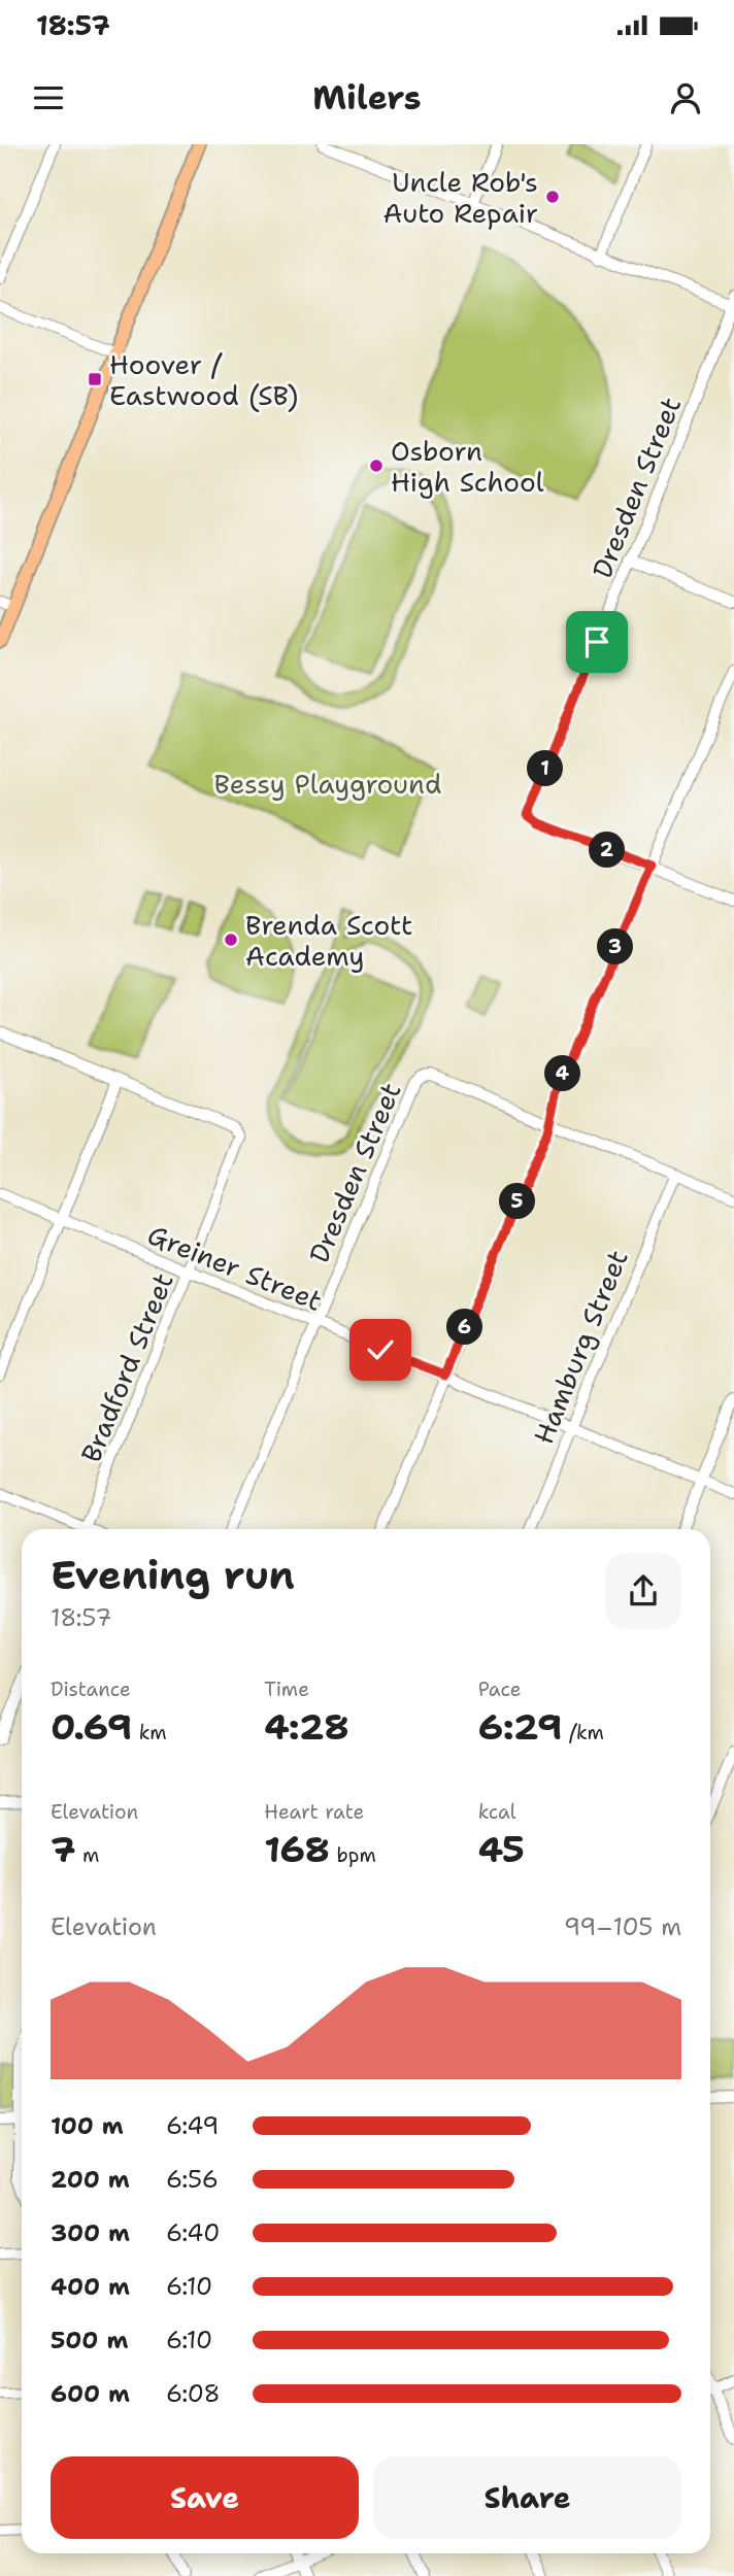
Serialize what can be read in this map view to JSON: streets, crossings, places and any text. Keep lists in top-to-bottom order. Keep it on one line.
{"streets":{"street":["Dresden Street","Greiner Street","Hamburg Street","Bradford Street"]},"crossings":[["Dresden Street","Greiner Street"],["Greiner Street","Hamburg Street"],["Greiner Street","Bradford Street"]],"parks":["Bessy Playground"],"places":{"other":["Uncle Rob's Auto Repair","Osborn High School","Brenda Scott Academy"],"transit":["Hoover / Eastwood (SB)"]},"page":{"status":"18:57","header":"Milers","pins":["1","2","3","4","5","6"],"heading":["Evening run","18:57"],"stats":[["Distance","0.69 km"],["Time","4:28"],["Pace","6:29 /km"],["Elevation","7 m"],["Heart rate","168 bpm"],["kcal","45"]],"chart":["Elevation","99–105 m"],"list":[{"name":"100 m","note":"6:49"},{"name":"200 m","note":"6:56"},{"name":"300 m","note":"6:40"},{"name":"400 m","note":"6:10"},{"name":"500 m","note":"6:10"},{"name":"600 m","note":"6:08"}],"buttons":["Save","Share"]}}
